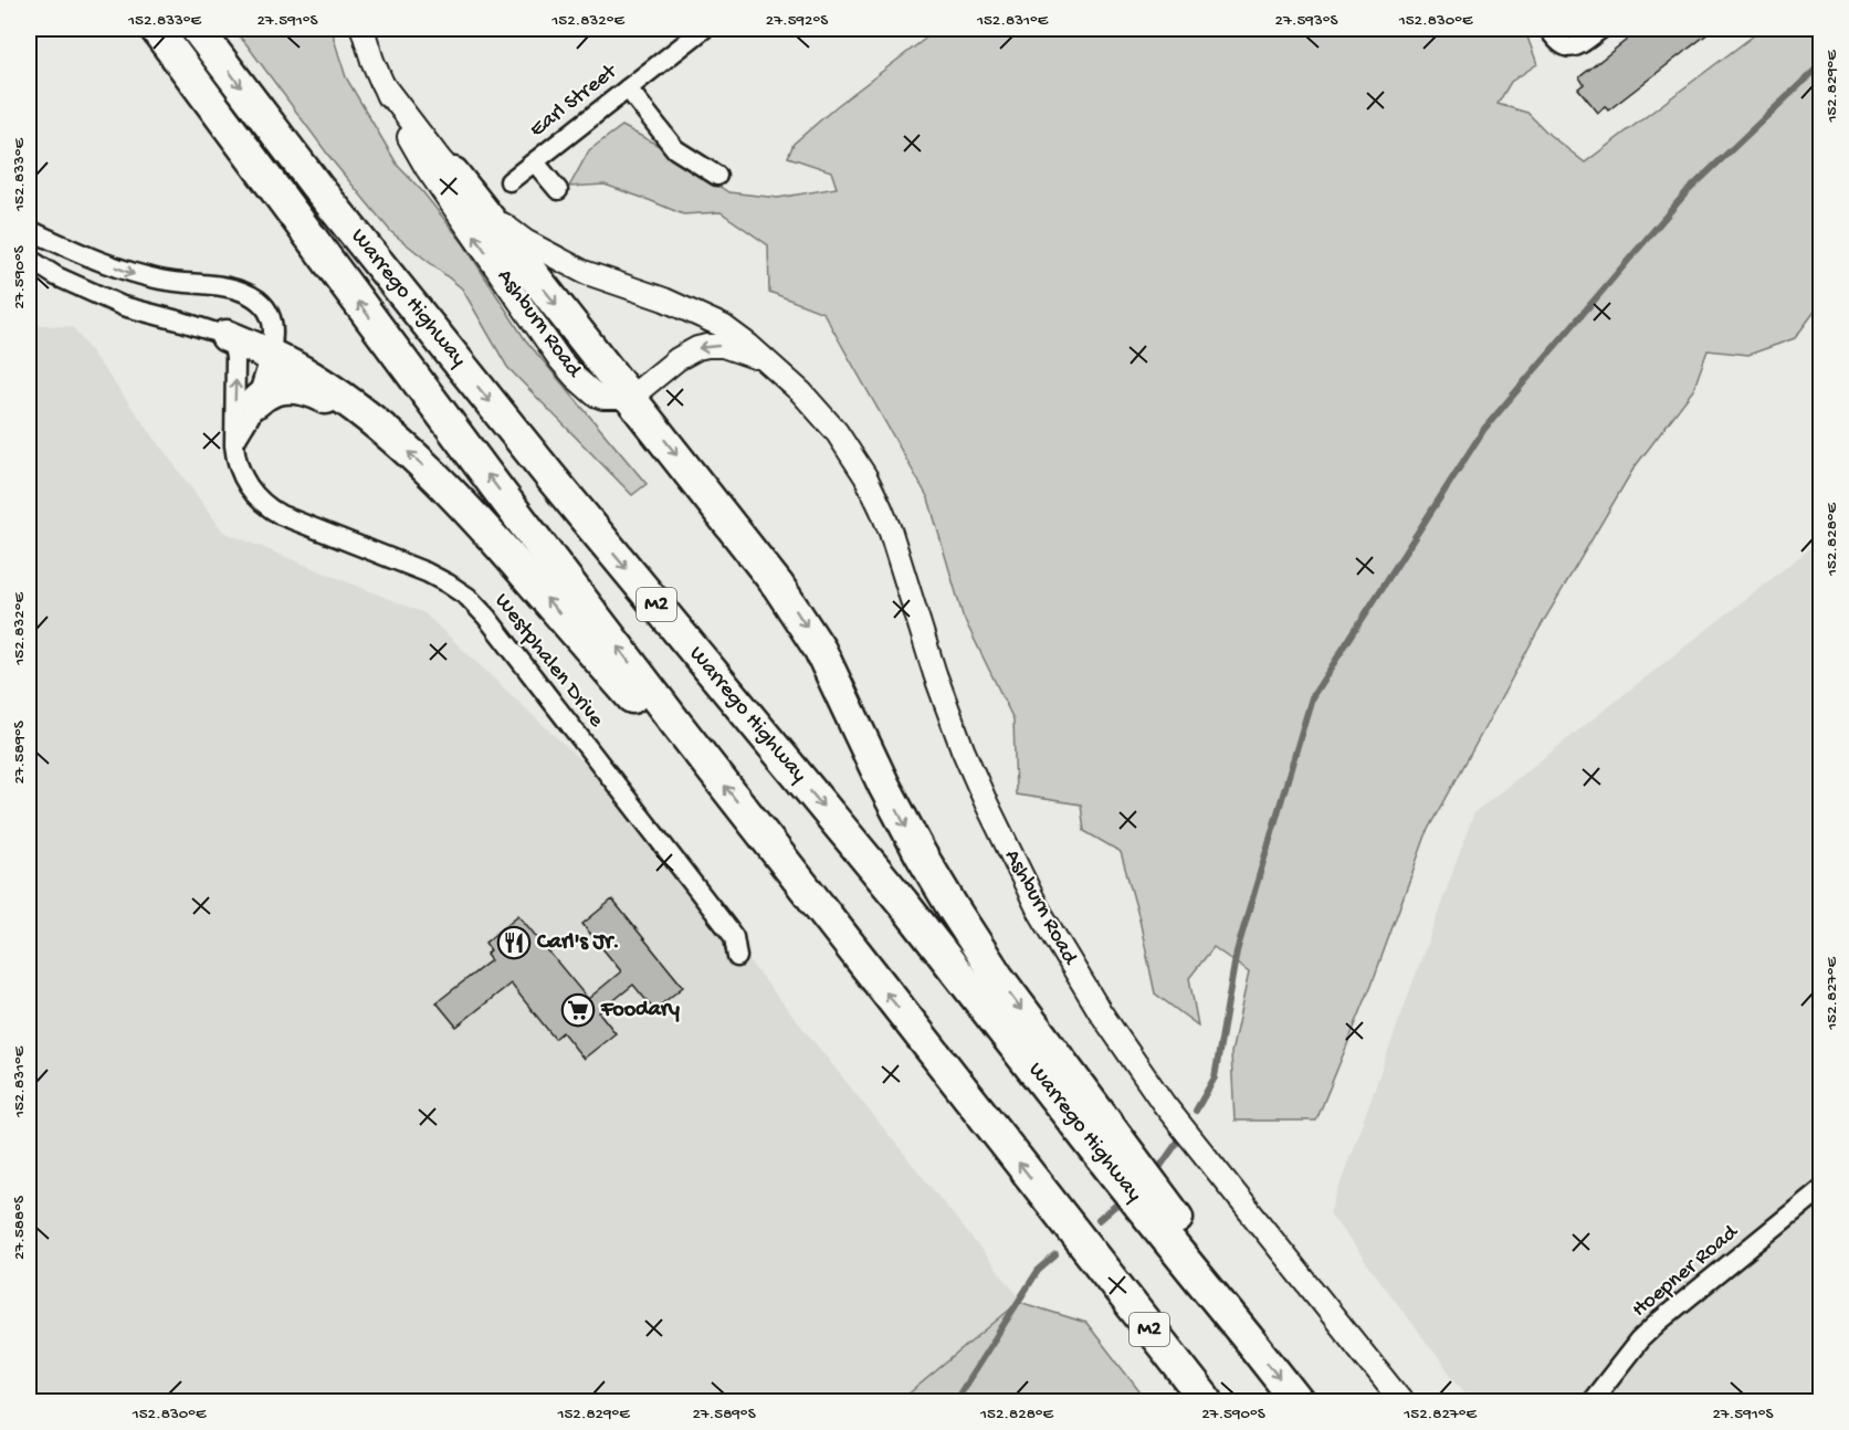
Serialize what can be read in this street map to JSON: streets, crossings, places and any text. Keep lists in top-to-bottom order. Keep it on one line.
{"streets":{"highway":["Warrego Highway","M2"],"street":["Earl Street","Ashburn Road","Westphalen Drive","Hoepner Road"]},"places":{"restaurant":["Carl's Jr."],"supermarket":["Foodary"]},"coordinates":["152.833°E","27.591°S","152.832°E","27.592°S","152.831°E","27.593°S","152.830°E","152.829°E","27.590°S","152.828°E","27.589°S","152.827°E","27.588°S"]}
